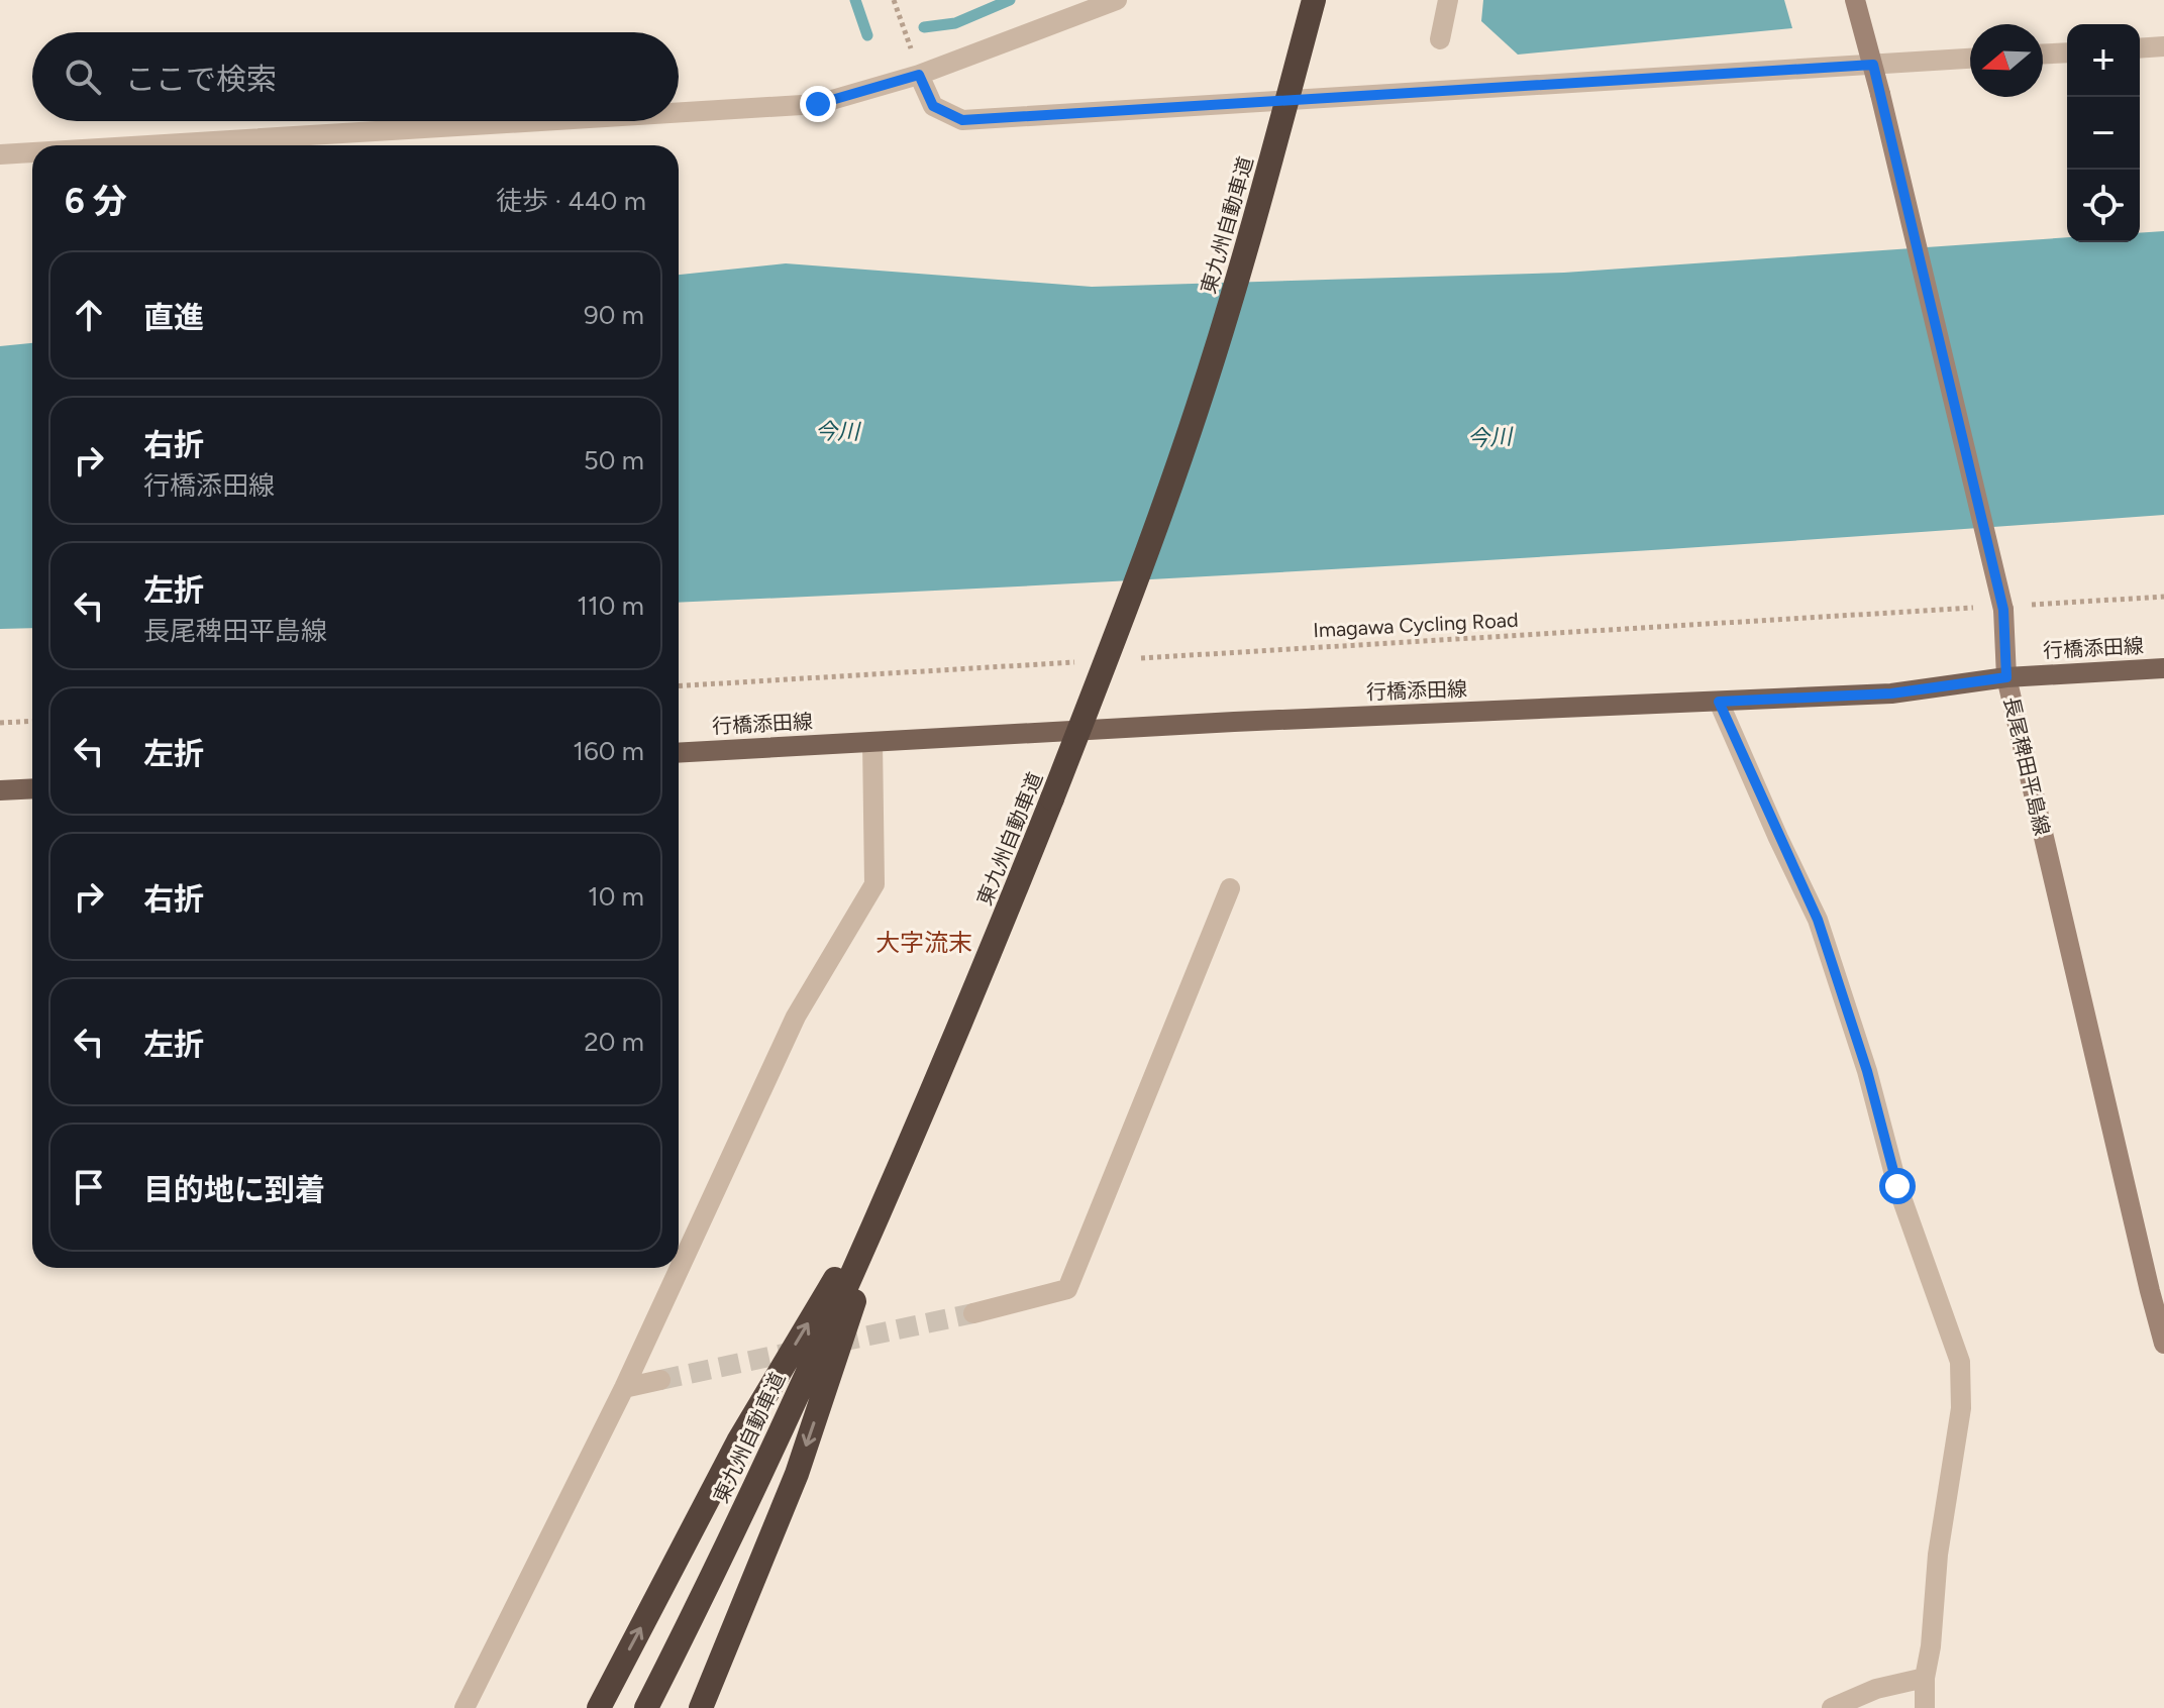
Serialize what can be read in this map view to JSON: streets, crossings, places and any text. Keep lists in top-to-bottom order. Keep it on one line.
{"streets":{"highway":["東九州自動車道"],"main road":["行橋添田線","長尾稗田平島線"],"path":["Imagawa Cycling Road"]},"crossings":[["Imagawa Cycling Road","長尾稗田平島線"],["行橋添田線","長尾稗田平島線"]],"districts":["大字流末"],"water":["今川"],"north":"left","page":{"map_buttons":["+","−"],"search":"ここで検索","heading":["6 分","徒歩 · 440 m"],"list":[["直進","90 m"],["右折","行橋添田線","50 m"],["左折","長尾稗田平島線","110 m"],["左折","160 m"],["右折","10 m"],["左折","20 m"],"目的地に到着"]}}
